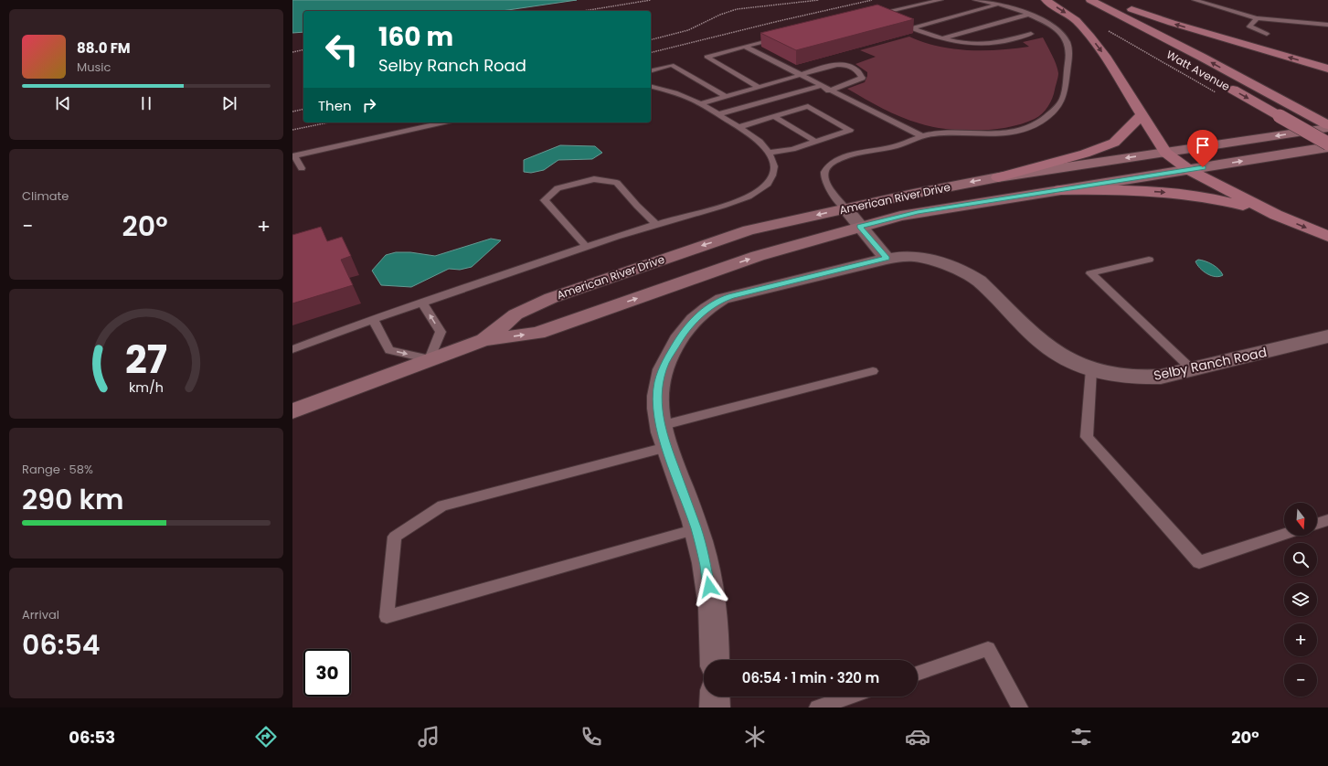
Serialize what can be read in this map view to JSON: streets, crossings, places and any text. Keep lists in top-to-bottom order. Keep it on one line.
{"streets":{"main road":["Watt Avenue"],"street":["American River Drive","Selby Ranch Road"]},"crossings":[["Watt Avenue","American River Drive"]],"north":"bottom","page":{"turn":["160 m","Selby Ranch Road"],"song":["88.0 FM","Music"],"then":"Then","tile":["Climate",["Range · 58%","290 km"],["Arrival","06:54"]],"heat":["−","20°","+"],"map_buttons":["+","−"],"limit":"30","trip":"06:54 · 1 min · 320 m","tabs":["06:53","20°"],"gauge":["27","km/h"]}}
